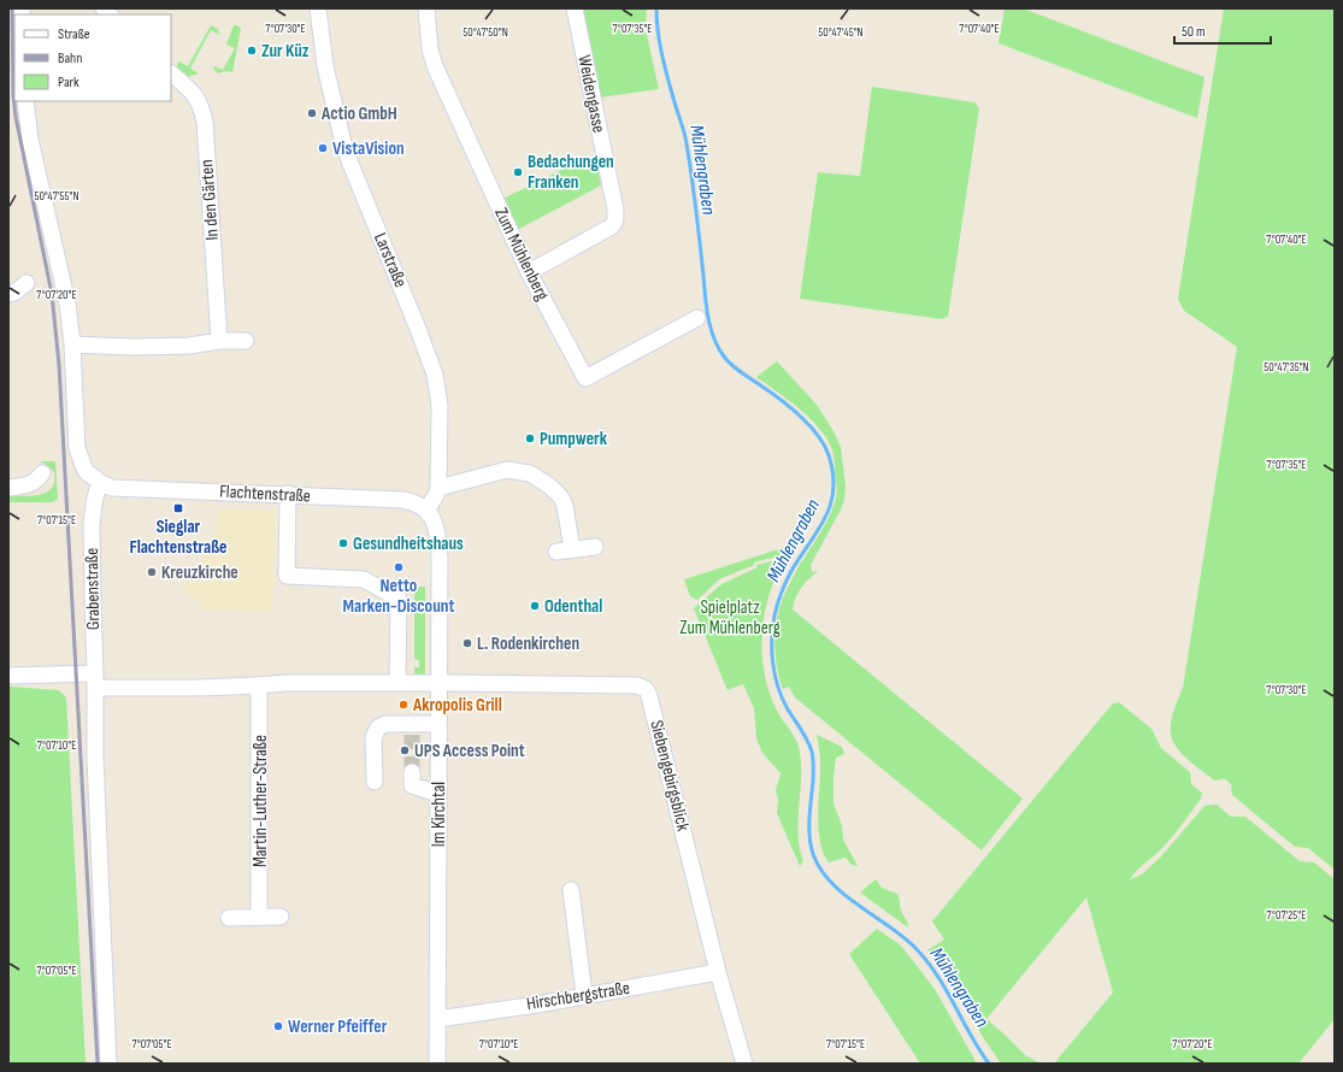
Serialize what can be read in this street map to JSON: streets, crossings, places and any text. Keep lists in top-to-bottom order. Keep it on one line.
{"streets":{"street":["Weidengasse","In den Gärten","Zum Mühlenberg","Larstraße","Flachtenstraße","Grabenstraße","Siebengebirgsblick","Martin-Luther-Straße","Im Kirchtal","Hirschbergstraße"]},"crossings":[["Weidengasse","Zum Mühlenberg"],["Larstraße","Flachtenstraße"],["Larstraße","Im Kirchtal"],["Flachtenstraße","Grabenstraße"],["Flachtenstraße","Im Kirchtal"],["Siebengebirgsblick","Im Kirchtal"],["Siebengebirgsblick","Hirschbergstraße"],["Im Kirchtal","Hirschbergstraße"]],"water":["Mühlengraben"],"parks":["Spielplatz Zum Mühlenberg"],"places":{"other":["Zur Küz","Actio GmbH","VistaVision","Bedachungen Franken","Pumpwerk","Gesundheitshaus","Netto Marken-Discount","Kreuzkirche","Odenthal","L. Rodenkirchen","Akropolis Grill","UPS Access Point","Werner Pfeiffer"],"transit":["Sieglar Flachtenstraße"]},"legend":["Straße","Bahn","Park"],"scale_bar":"50 m","coordinates":["7°07'30\"E","7°07'35\"E","7°07'40\"E","50°47'50\"N","50°47'45\"N","50°47'55\"N","7°07'20\"E","50°47'35\"N","7°07'15\"E","7°07'10\"E","7°07'25\"E","7°07'05\"E"]}
